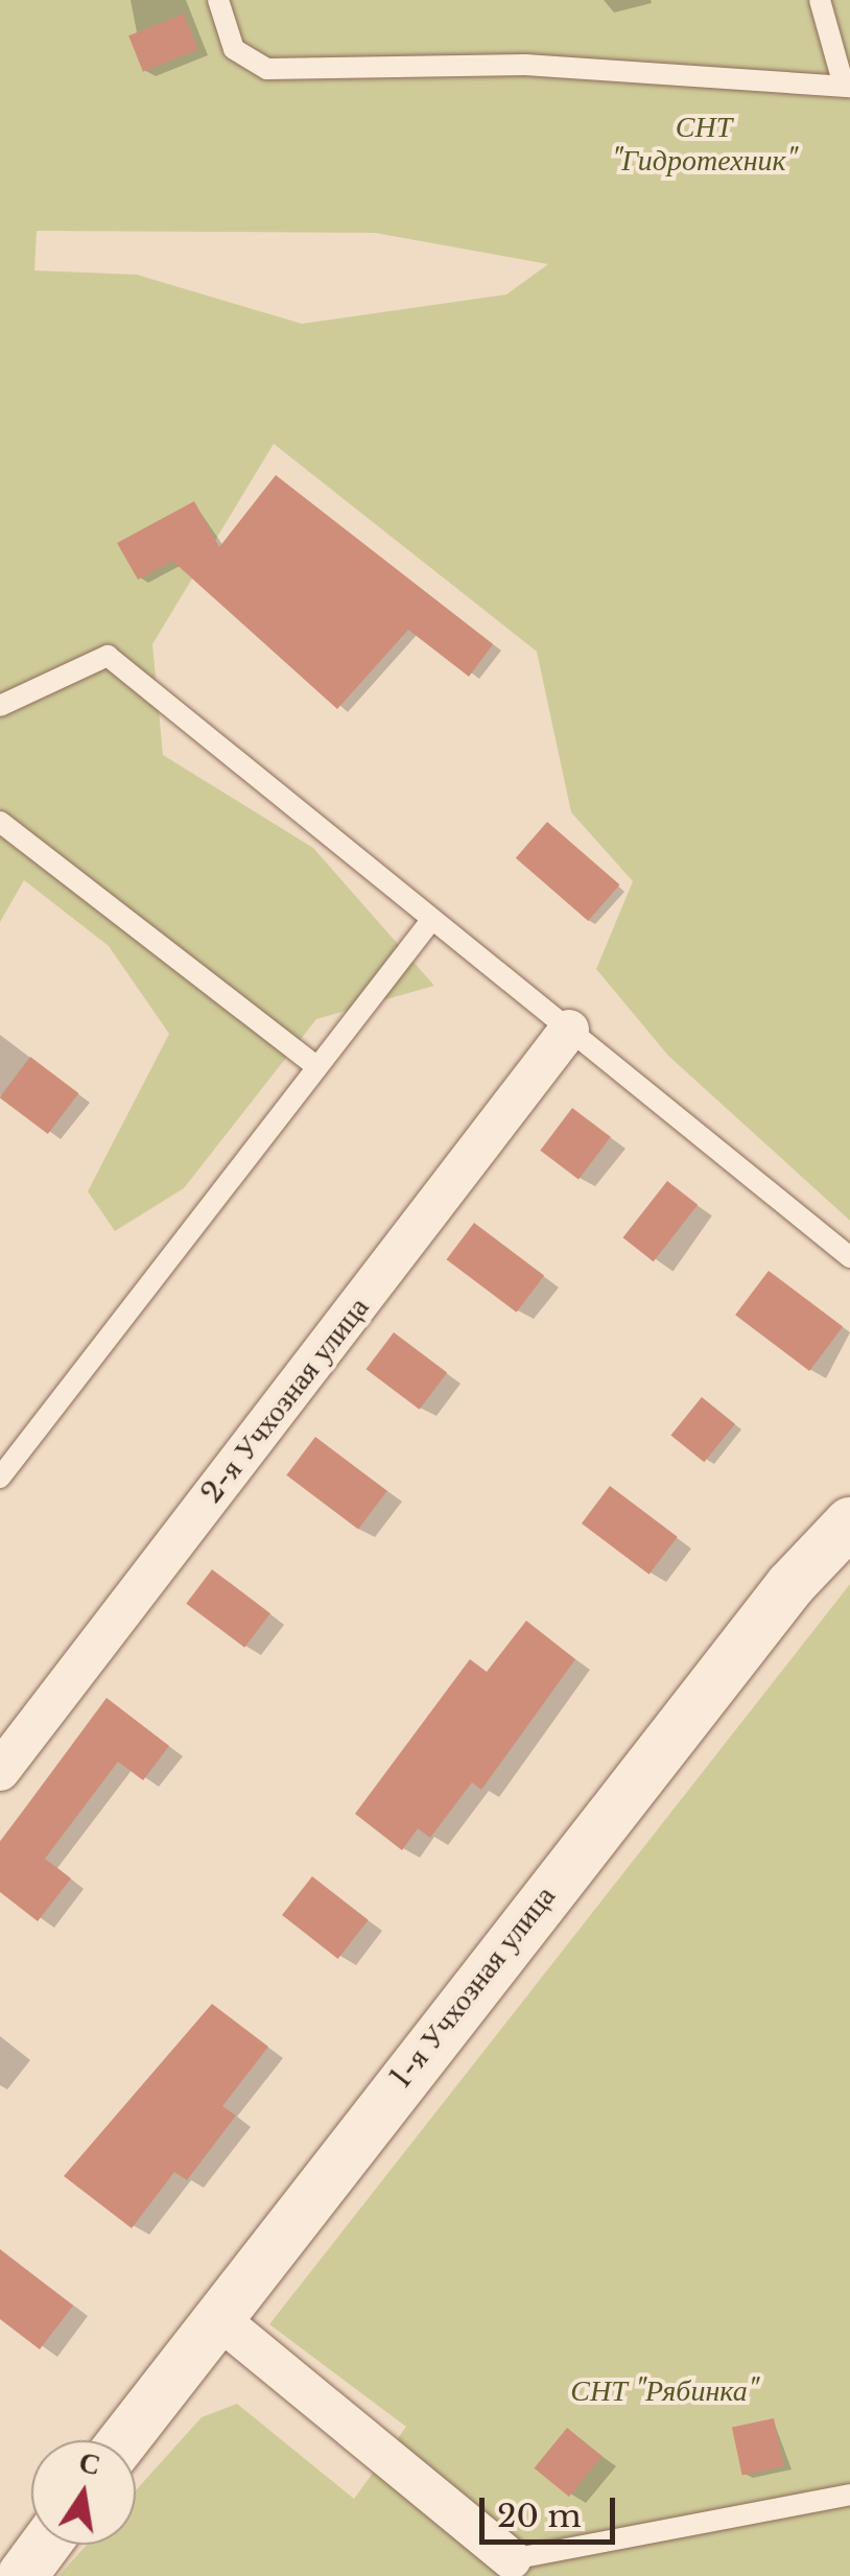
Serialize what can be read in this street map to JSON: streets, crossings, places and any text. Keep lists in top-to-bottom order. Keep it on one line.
{"streets":{"street":["2-я Учхозная улица","1-я Учхозная улица"]},"parks":["СНТ \"Гидротехник\"","СНТ \"Рябинка\""],"scale_bar":"20 m","north":"top"}
